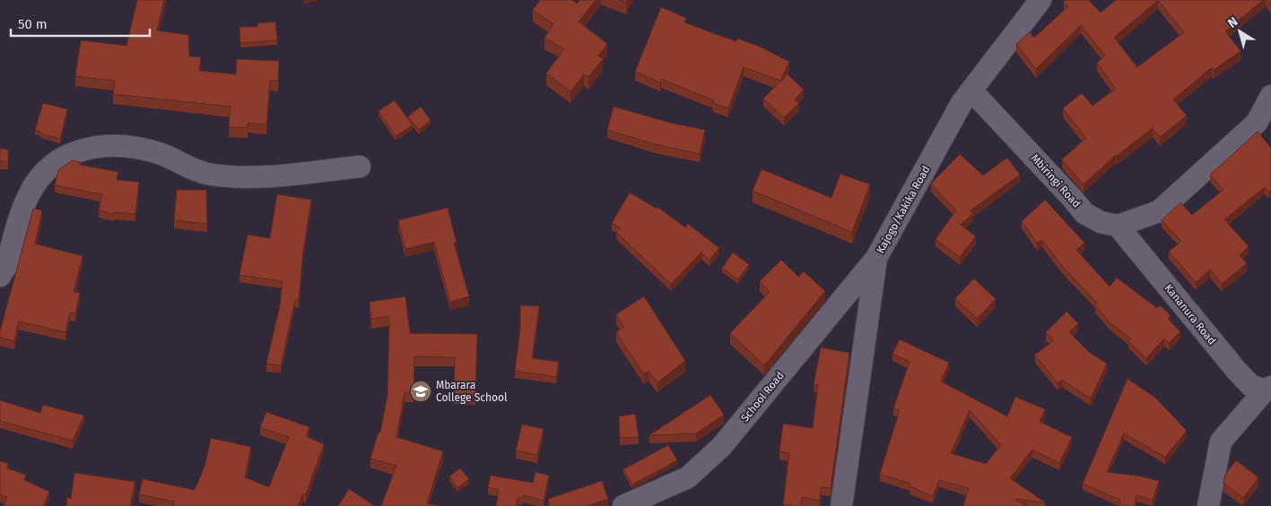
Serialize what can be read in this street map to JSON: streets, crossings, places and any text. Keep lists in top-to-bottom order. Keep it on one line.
{"streets":{"street":["Mbiringi Road","Kajogo/Kakika Road","Kananura Road","School Road"]},"crossings":[["Mbiringi Road","Kajogo/Kakika Road"],["Mbiringi Road","Kananura Road"],["Kajogo/Kakika Road","School Road"]],"places":{"school or university":["Mbarara College School"]},"scale_bar":"50 m","north":"top left"}
